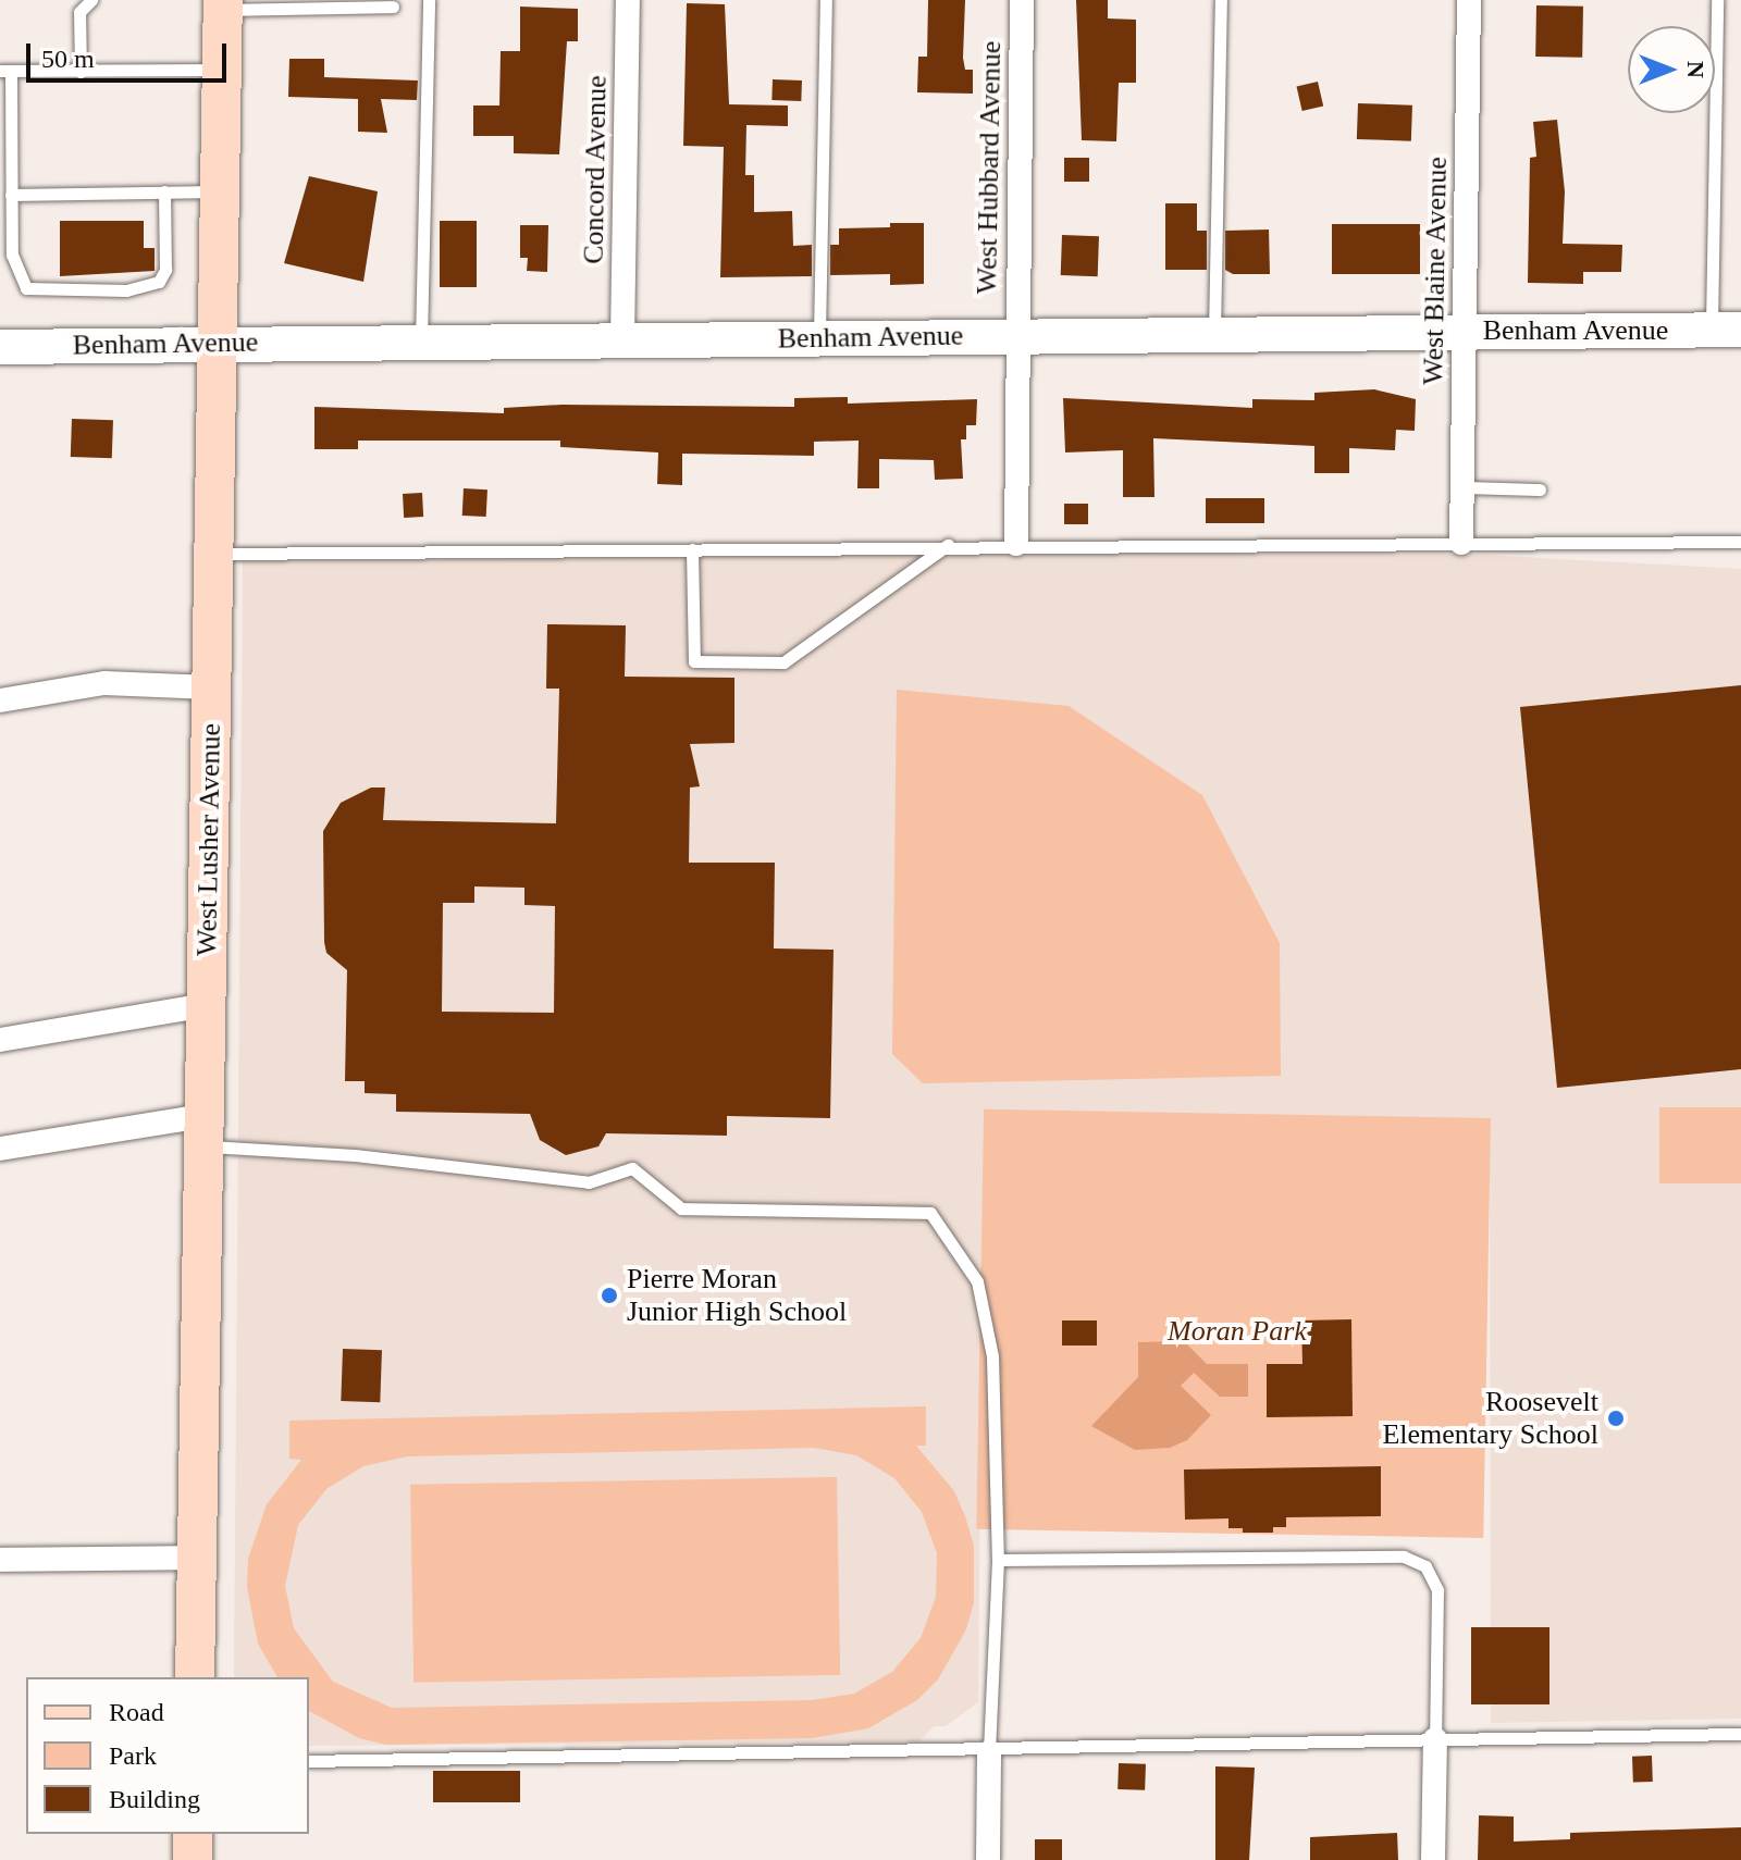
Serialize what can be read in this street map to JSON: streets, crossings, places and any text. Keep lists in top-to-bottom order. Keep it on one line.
{"streets":{"main road":["Benham Avenue","West Lusher Avenue"],"street":["West Hubbard Avenue","Concord Avenue","West Blaine Avenue"]},"crossings":[["West Hubbard Avenue","Benham Avenue"],["Concord Avenue","Benham Avenue"],["West Blaine Avenue","Benham Avenue"],["Benham Avenue","West Lusher Avenue"]],"parks":["Moran Park"],"places":["Pierre Moran Junior High School","Roosevelt Elementary School"],"legend":["Road","Park","Building"],"scale_bar":"50 m","north":"right"}
